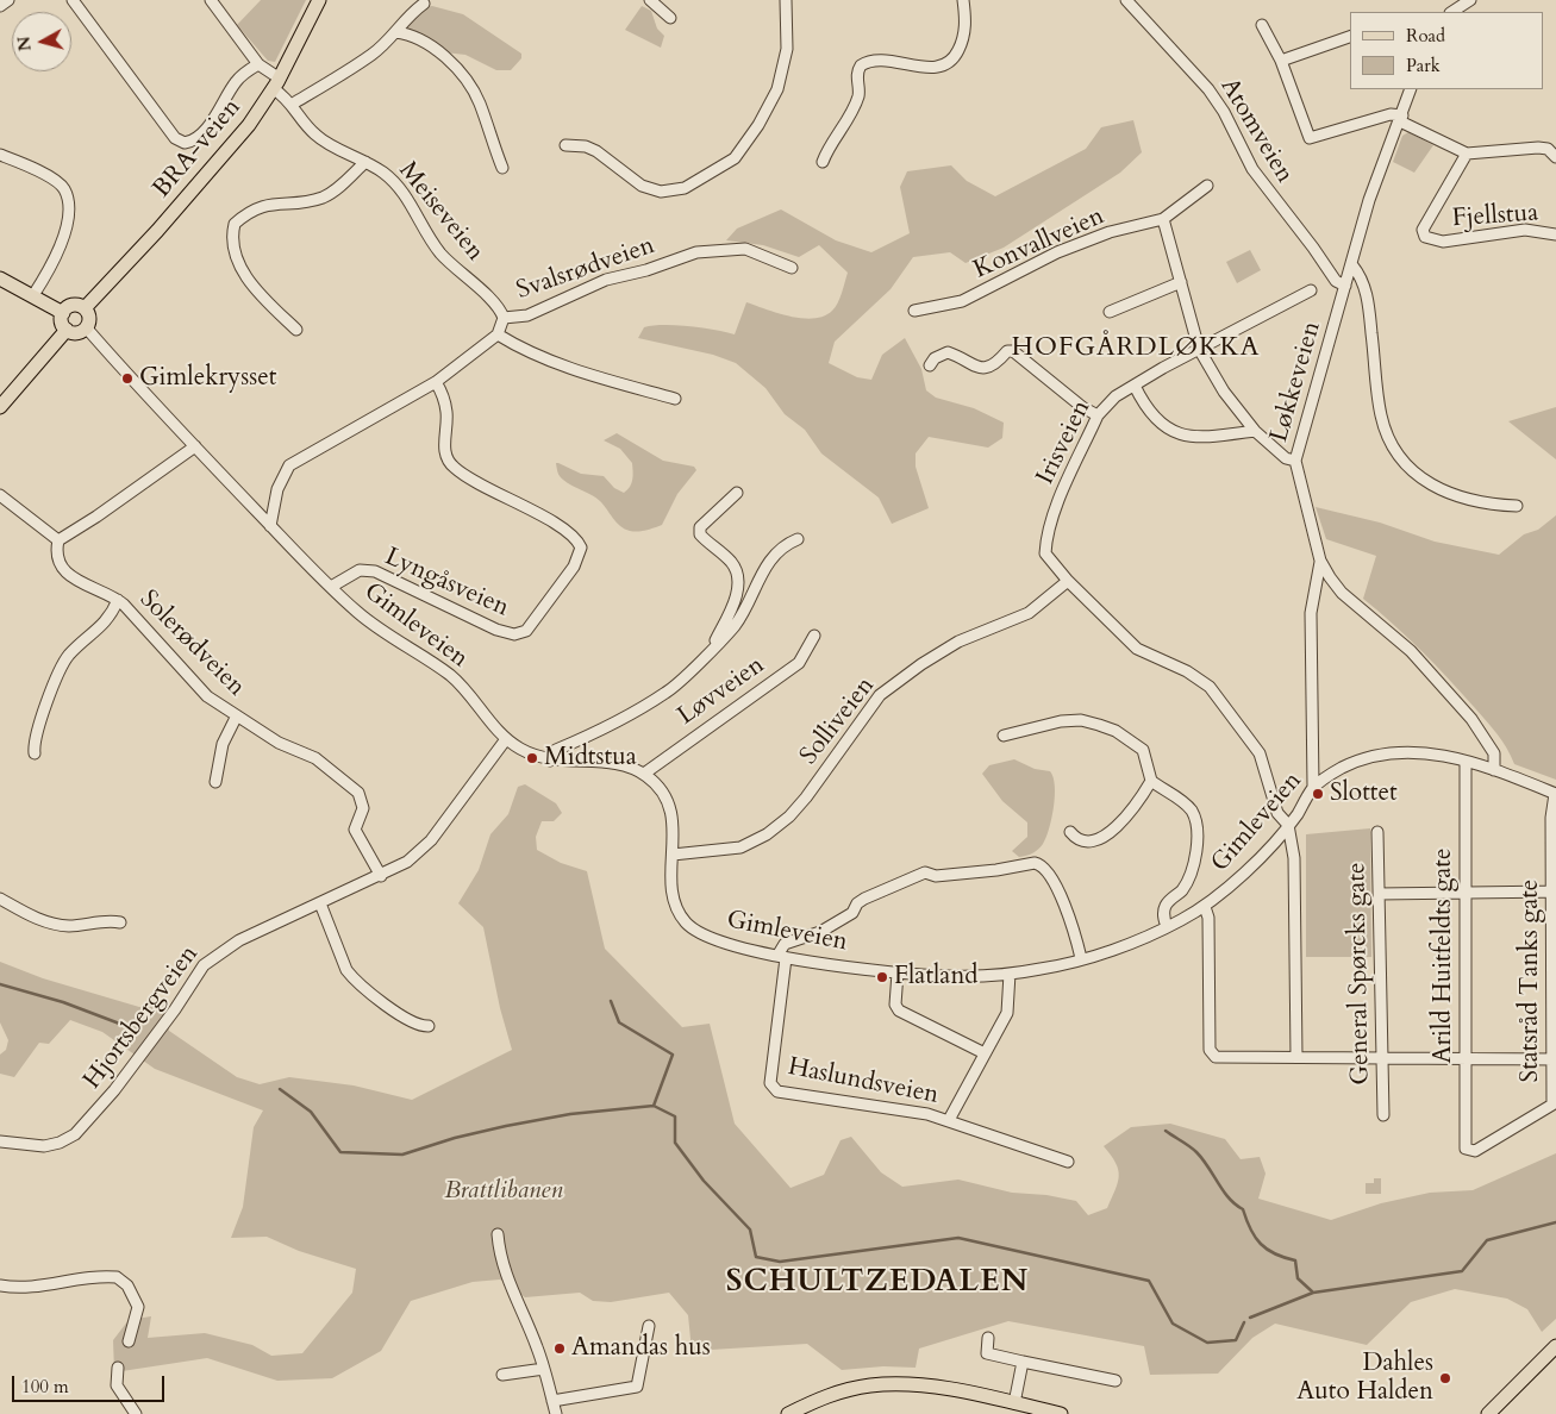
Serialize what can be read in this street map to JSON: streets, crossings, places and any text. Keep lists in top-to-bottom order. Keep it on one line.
{"streets":{"main road":["BRA-veien"],"street":["Atomveien","Meiseveien","Fjellstua","Konvallveien","Svalsrødveien","Løkkeveien","Irisveien","Lyngåsveien","Gimleveien","Solerødveien","Løvveien","Solliveien","Arild Huitfeldts gate","General Spørcks gate","Statsråd Tanks gate","Hjortsbergveien","Haslundsveien"]},"crossings":[["Atomveien","Løkkeveien"],["BRA-veien","Meiseveien"],["BRA-veien","Gimleveien"],["Meiseveien","Svalsrødveien"],["Svalsrødveien","Lyngåsveien"],["Svalsrødveien","Gimleveien"],["Løkkeveien","Gimleveien"],["Irisveien","Gimleveien"],["Irisveien","Solliveien"],["Lyngåsveien","Gimleveien"],["Gimleveien","Løvveien"],["Gimleveien","Solliveien"],["Gimleveien","Arild Huitfeldts gate"],["Gimleveien","Statsråd Tanks gate"],["Gimleveien","Hjortsbergveien"],["Gimleveien","Haslundsveien"],["Solerødveien","Hjortsbergveien"],["Arild Huitfeldts gate","Statsråd Tanks gate"]],"districts":["HOFGÅRDLØKKA","SCHULTZEDALEN"],"parks":["Brattlibanen"],"places":["Gimlekrysset","Midtstua","Slottet","Flatland","Amandas hus","Dahles Auto Halden"],"legend":["Road","Park"],"scale_bar":"100 m","north":"left"}
